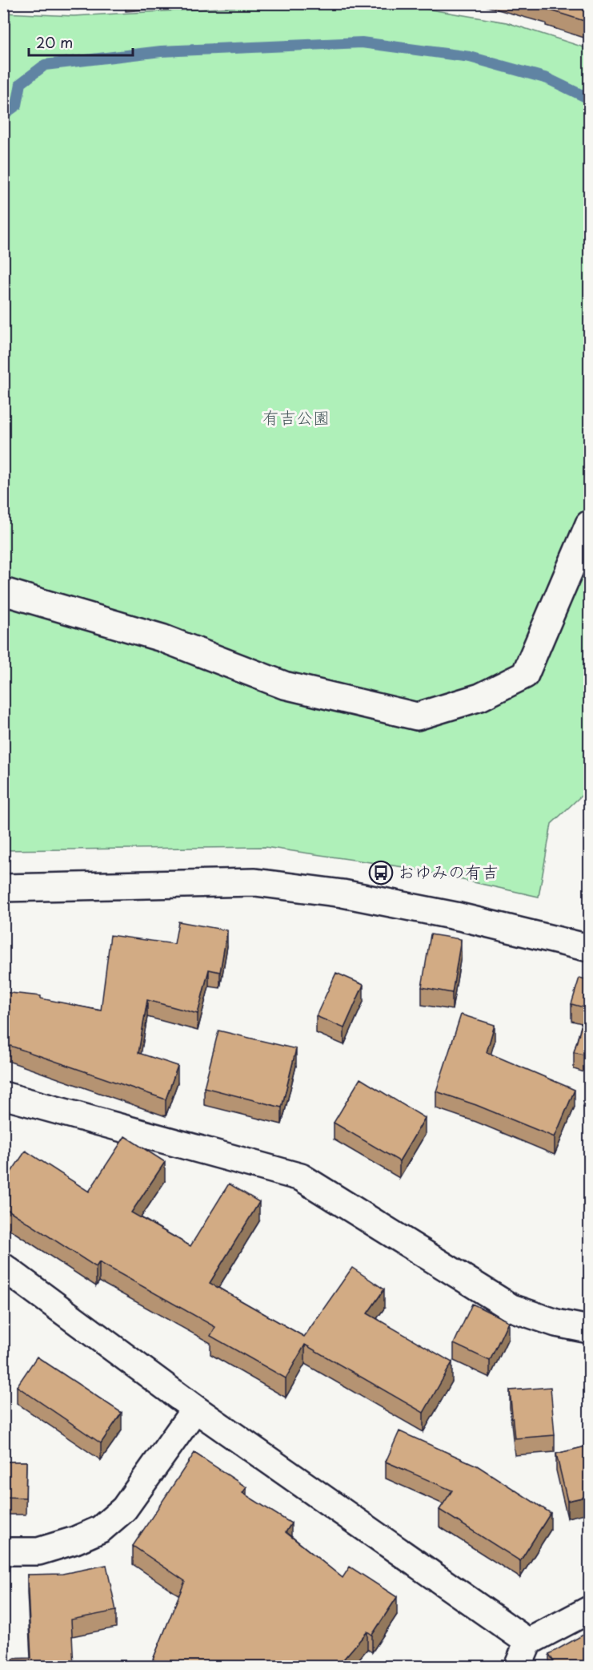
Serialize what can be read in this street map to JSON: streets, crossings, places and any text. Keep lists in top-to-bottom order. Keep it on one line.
{"parks":["有吉公園"],"places":{"bus stop":["おゆみの有吉"]},"scale_bar":"20 m"}
